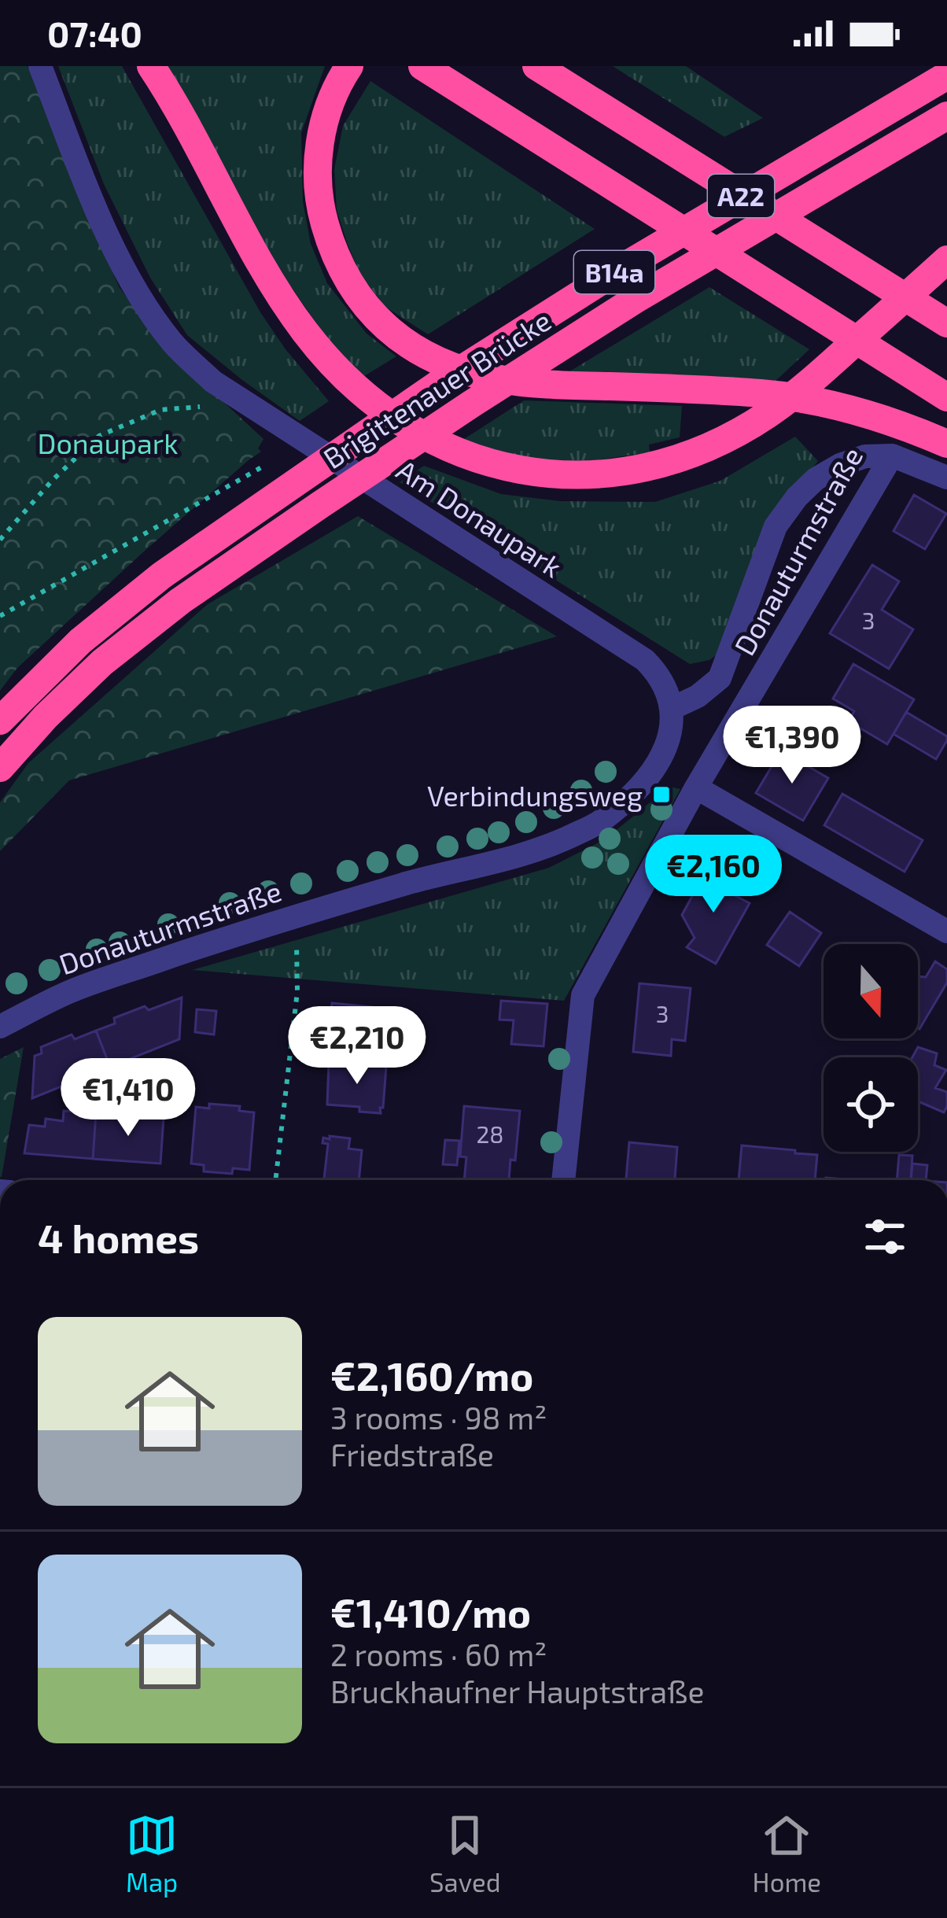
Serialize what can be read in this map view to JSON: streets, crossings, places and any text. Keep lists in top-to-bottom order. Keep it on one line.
{"streets":{"highway":["A22","B14a","Brigittenauer Brücke"],"street":["Am Donaupark","Donauturmstraße"]},"crossings":[["Am Donaupark","Donauturmstraße"]],"parks":["Donaupark"],"places":{"transit":["Verbindungsweg"]},"house_numbers":["3","3","28"],"north":"bottom","page":{"status":"07:40","price":["€1,390","€2,160","€2,210","€1,410"],"heading":"4 homes","list":[{"name":"€2,160/mo","note":"3 rooms · 98 m² · Friedstraße"},{"name":"€1,410/mo","note":"2 rooms · 60 m² · Bruckhaufner Hauptstraße"}],"tabs":["Map","Saved","Home"]}}
